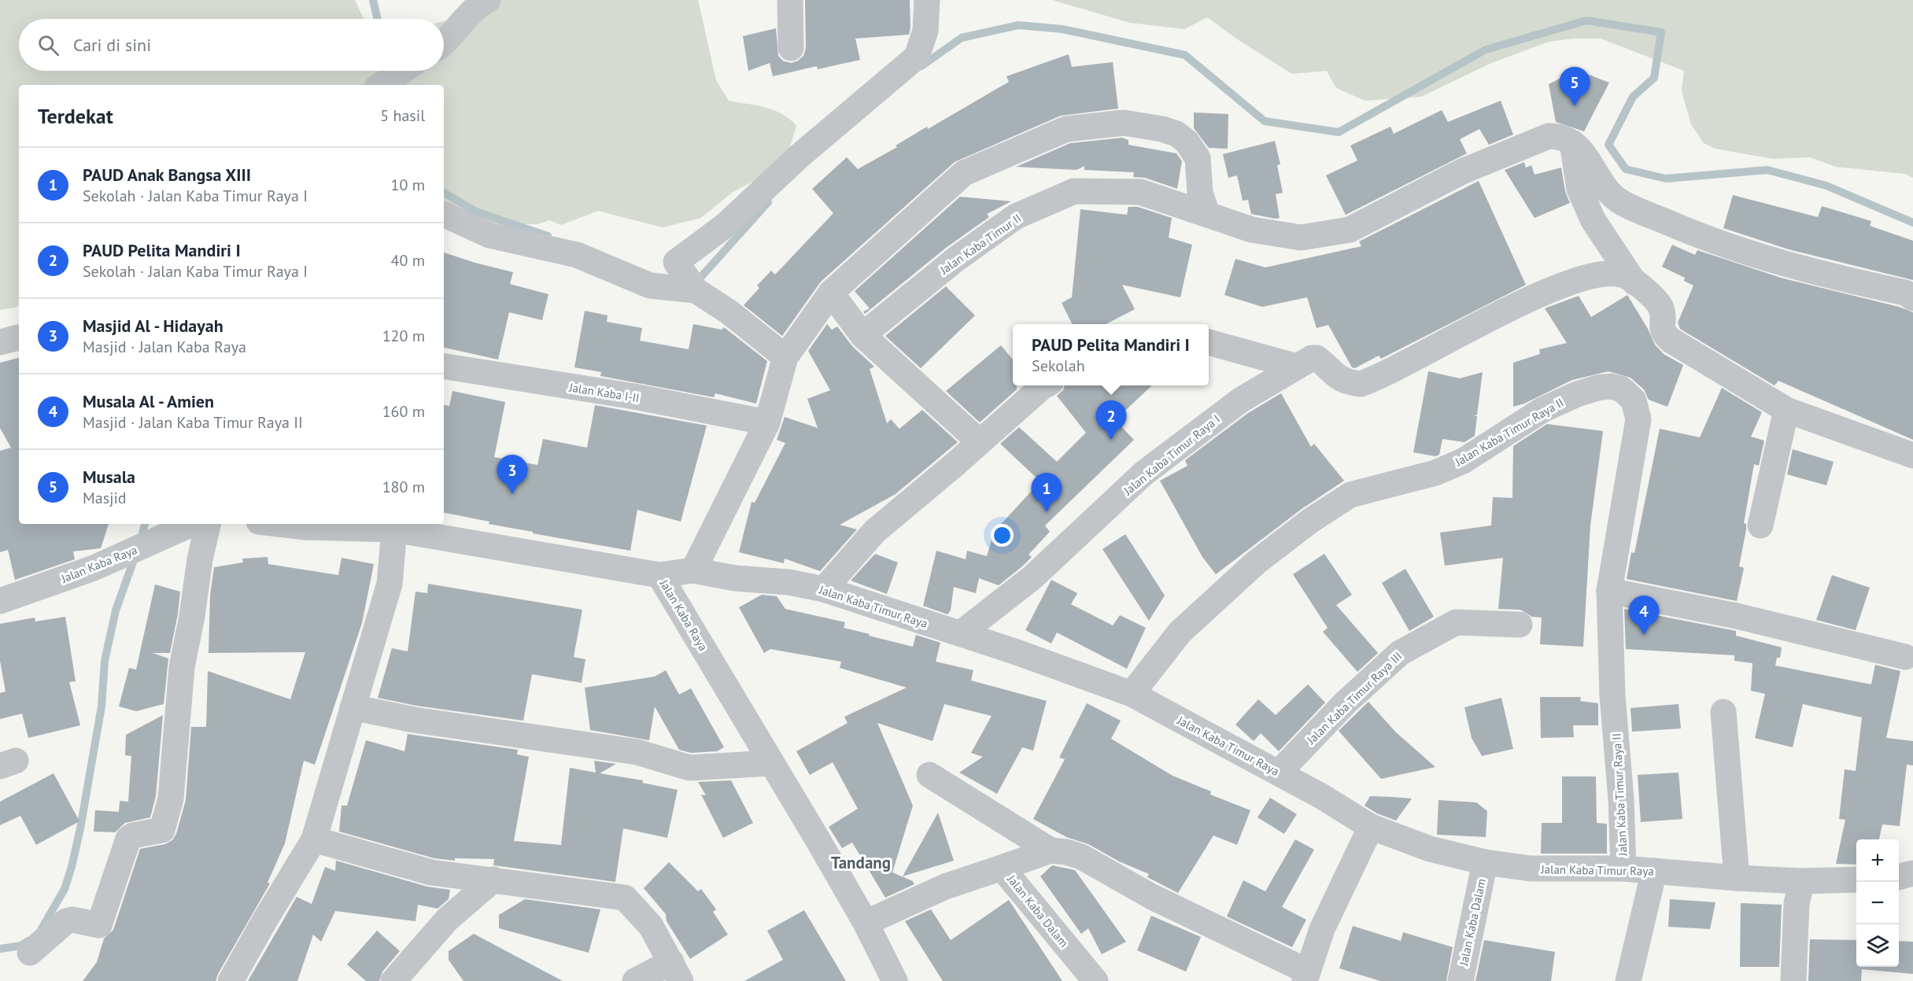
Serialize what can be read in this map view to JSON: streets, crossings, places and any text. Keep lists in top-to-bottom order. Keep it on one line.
{"streets":{"street":["Jalan Kaba Timur II","Jalan Kaba I-II","Jalan Kaba Timur Raya II","Jalan Kaba Timur Raya I","Jalan Kaba Raya","Jalan Kaba Timur Raya","Jalan Kaba Timur Raya III","Jalan Kaba Dalam"]},"crossings":[["Jalan Kaba Timur Raya II","Jalan Kaba Timur Raya"],["Jalan Kaba Timur Raya I","Jalan Kaba Timur Raya"],["Jalan Kaba Raya","Jalan Kaba Timur Raya"],["Jalan Kaba Raya","Jalan Kaba Dalam"],["Jalan Kaba Timur Raya","Jalan Kaba Timur Raya III"],["Jalan Kaba Timur Raya","Jalan Kaba Dalam"]],"districts":["Tandang"],"page":{"search":"Cari di sini","pins":["5","2","3","1","4"],"heading":["Terdekat","5 hasil"],"list":[{"mark":"1","name":"PAUD Anak Bangsa XIII","note":"Sekolah · Jalan Kaba Timur Raya I","value":"10 m"},{"mark":"2","name":"PAUD Pelita Mandiri I","note":"Sekolah · Jalan Kaba Timur Raya I","value":"40 m"},{"mark":"3","name":"Masjid Al - Hidayah","note":"Masjid · Jalan Kaba Raya","value":"120 m"},{"mark":"4","name":"Musala Al - Amien","note":"Masjid · Jalan Kaba Timur Raya II","value":"160 m"},{"mark":"5","name":"Musala","note":"Masjid","value":"180 m"}],"popup":["PAUD Pelita Mandiri I","Sekolah"],"map_buttons":["+","−"]}}
